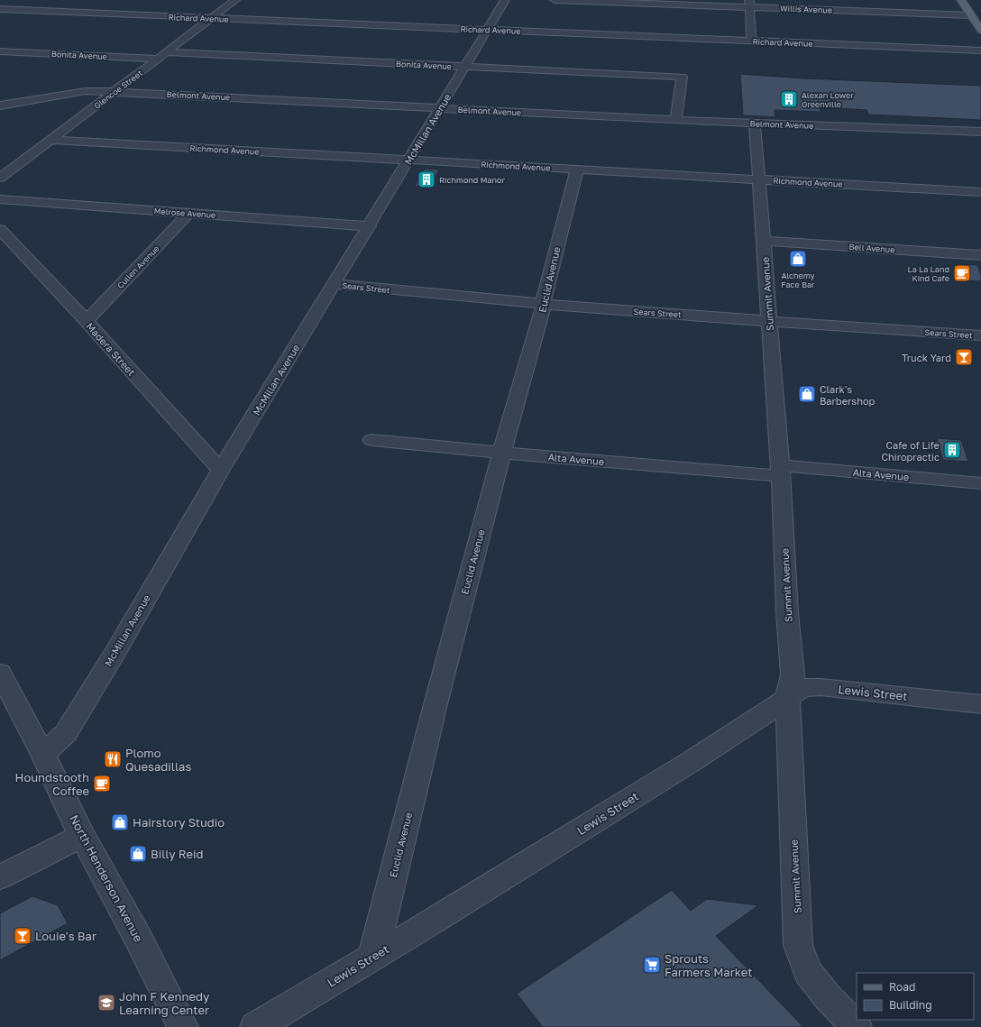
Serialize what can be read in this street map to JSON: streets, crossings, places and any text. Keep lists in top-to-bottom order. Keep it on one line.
{"streets":{"street":["Willis Avenue","Richard Avenue","Bonita Avenue","Glencoe Street","Belmont Avenue","McMillan Avenue","Richmond Avenue","Melrose Avenue","Bell Avenue","Cullen Avenue","Euclid Avenue","Sears Street","Summit Avenue","Madera Street","Alta Avenue","Lewis Street","North Henderson Avenue"]},"crossings":[["Richard Avenue","Glencoe Street"],["Richard Avenue","McMillan Avenue"],["Bonita Avenue","Glencoe Street"],["Bonita Avenue","Belmont Avenue"],["Bonita Avenue","McMillan Avenue"],["Glencoe Street","Belmont Avenue"],["Glencoe Street","Richmond Avenue"],["Belmont Avenue","McMillan Avenue"],["Belmont Avenue","Summit Avenue"],["McMillan Avenue","Richmond Avenue"],["McMillan Avenue","Melrose Avenue"],["McMillan Avenue","Sears Street"],["McMillan Avenue","Madera Street"],["McMillan Avenue","North Henderson Avenue"],["Richmond Avenue","Euclid Avenue"],["Richmond Avenue","Summit Avenue"],["Melrose Avenue","Cullen Avenue"],["Bell Avenue","Summit Avenue"],["Cullen Avenue","Madera Street"],["Euclid Avenue","Sears Street"],["Euclid Avenue","Alta Avenue"],["Euclid Avenue","Lewis Street"],["Sears Street","Summit Avenue"],["Summit Avenue","Alta Avenue"],["Summit Avenue","Lewis Street"]],"places":{"building":["Alexan Lower Greenville","Richmond Manor","Cafe of Life Chiropractic"],"shop":["Alchemy Face Bar","Clark's Barbershop","Hairstory Studio","Billy Reid"],"cafe":["La La Land Kind Cafe","Houndstooth Coffee"],"bar":["Truck Yard","Louie's Bar"],"restaurant":["Plomo Quesadillas"],"supermarket":["Sprouts Farmers Market"],"school or university":["John F Kennedy Learning Center"]},"legend":["Road","Building"]}
